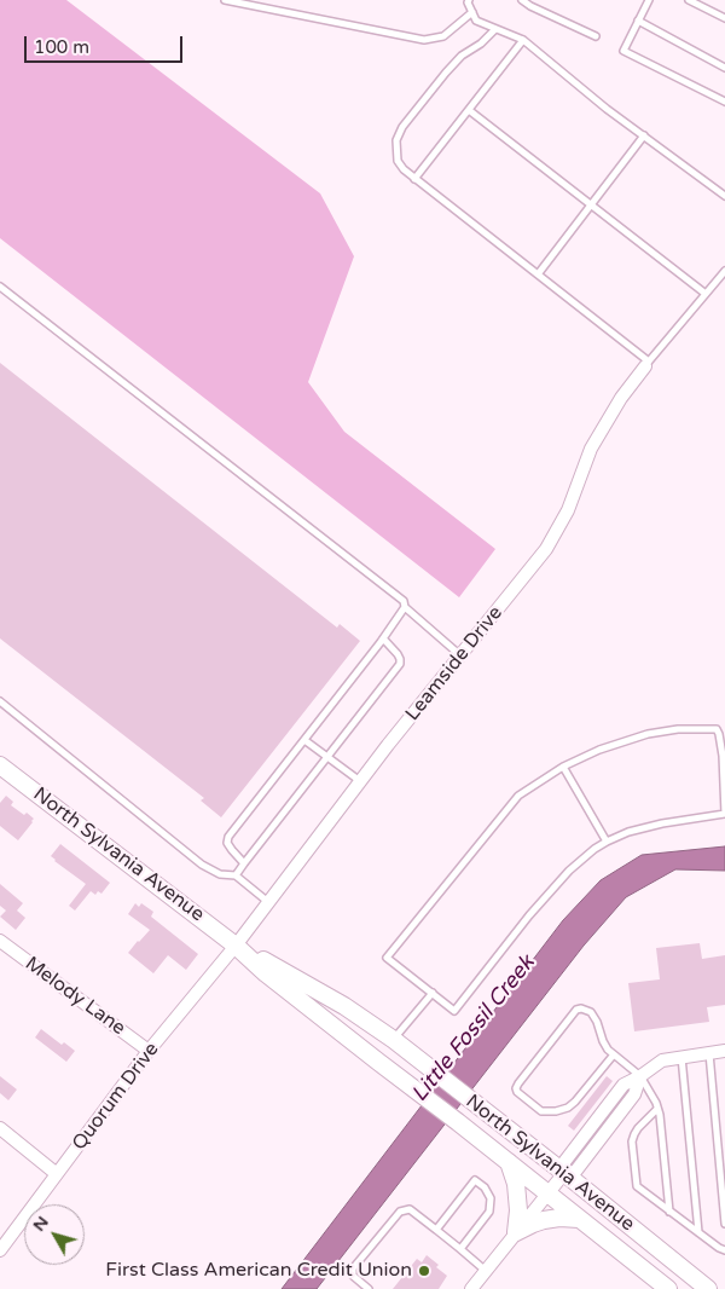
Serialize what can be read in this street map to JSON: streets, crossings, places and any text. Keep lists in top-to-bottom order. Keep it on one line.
{"streets":{"street":["Leamside Drive","North Sylvania Avenue","Melody Lane","Quorum Drive"]},"crossings":[["Leamside Drive","North Sylvania Avenue"],["Leamside Drive","Quorum Drive"],["North Sylvania Avenue","Quorum Drive"],["Melody Lane","Quorum Drive"]],"water":["Little Fossil Creek"],"places":["First Class American Credit Union"],"scale_bar":"100 m","north":"top left"}
